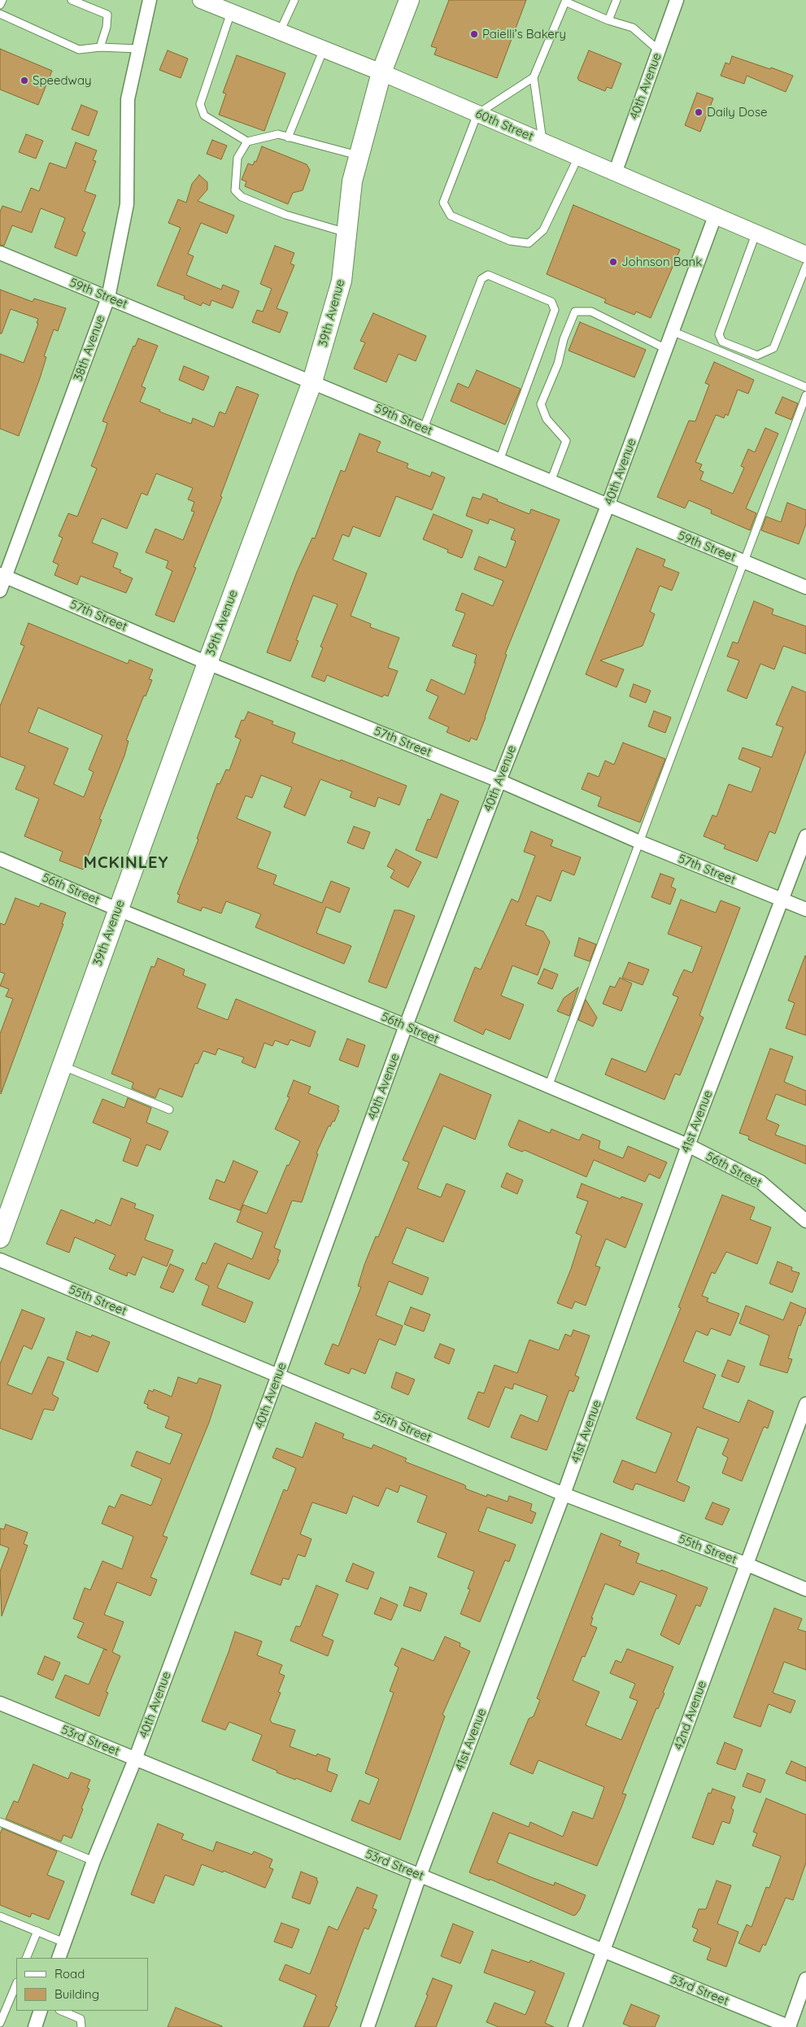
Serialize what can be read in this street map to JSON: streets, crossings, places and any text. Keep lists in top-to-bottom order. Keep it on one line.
{"streets":{"main road":["39th Avenue"],"street":["40th Avenue","60th Street","59th Street","38th Avenue","57th Street","56th Street","41st Avenue","55th Street","42nd Avenue","53rd Street"]},"crossings":[["40th Avenue","60th Street"],["40th Avenue","59th Street"],["40th Avenue","57th Street"],["40th Avenue","56th Street"],["40th Avenue","55th Street"],["40th Avenue","53rd Street"],["60th Street","39th Avenue"],["59th Street","39th Avenue"],["59th Street","38th Avenue"],["39th Avenue","57th Street"],["39th Avenue","56th Street"],["38th Avenue","57th Street"],["57th Street","41st Avenue"],["56th Street","41st Avenue"],["41st Avenue","55th Street"],["41st Avenue","53rd Street"],["55th Street","42nd Avenue"],["42nd Avenue","53rd Street"]],"districts":["MCKINLEY"],"places":["Paielli’s Bakery","Speedway","Daily Dose","Johnson Bank"],"legend":["Road","Building"]}
